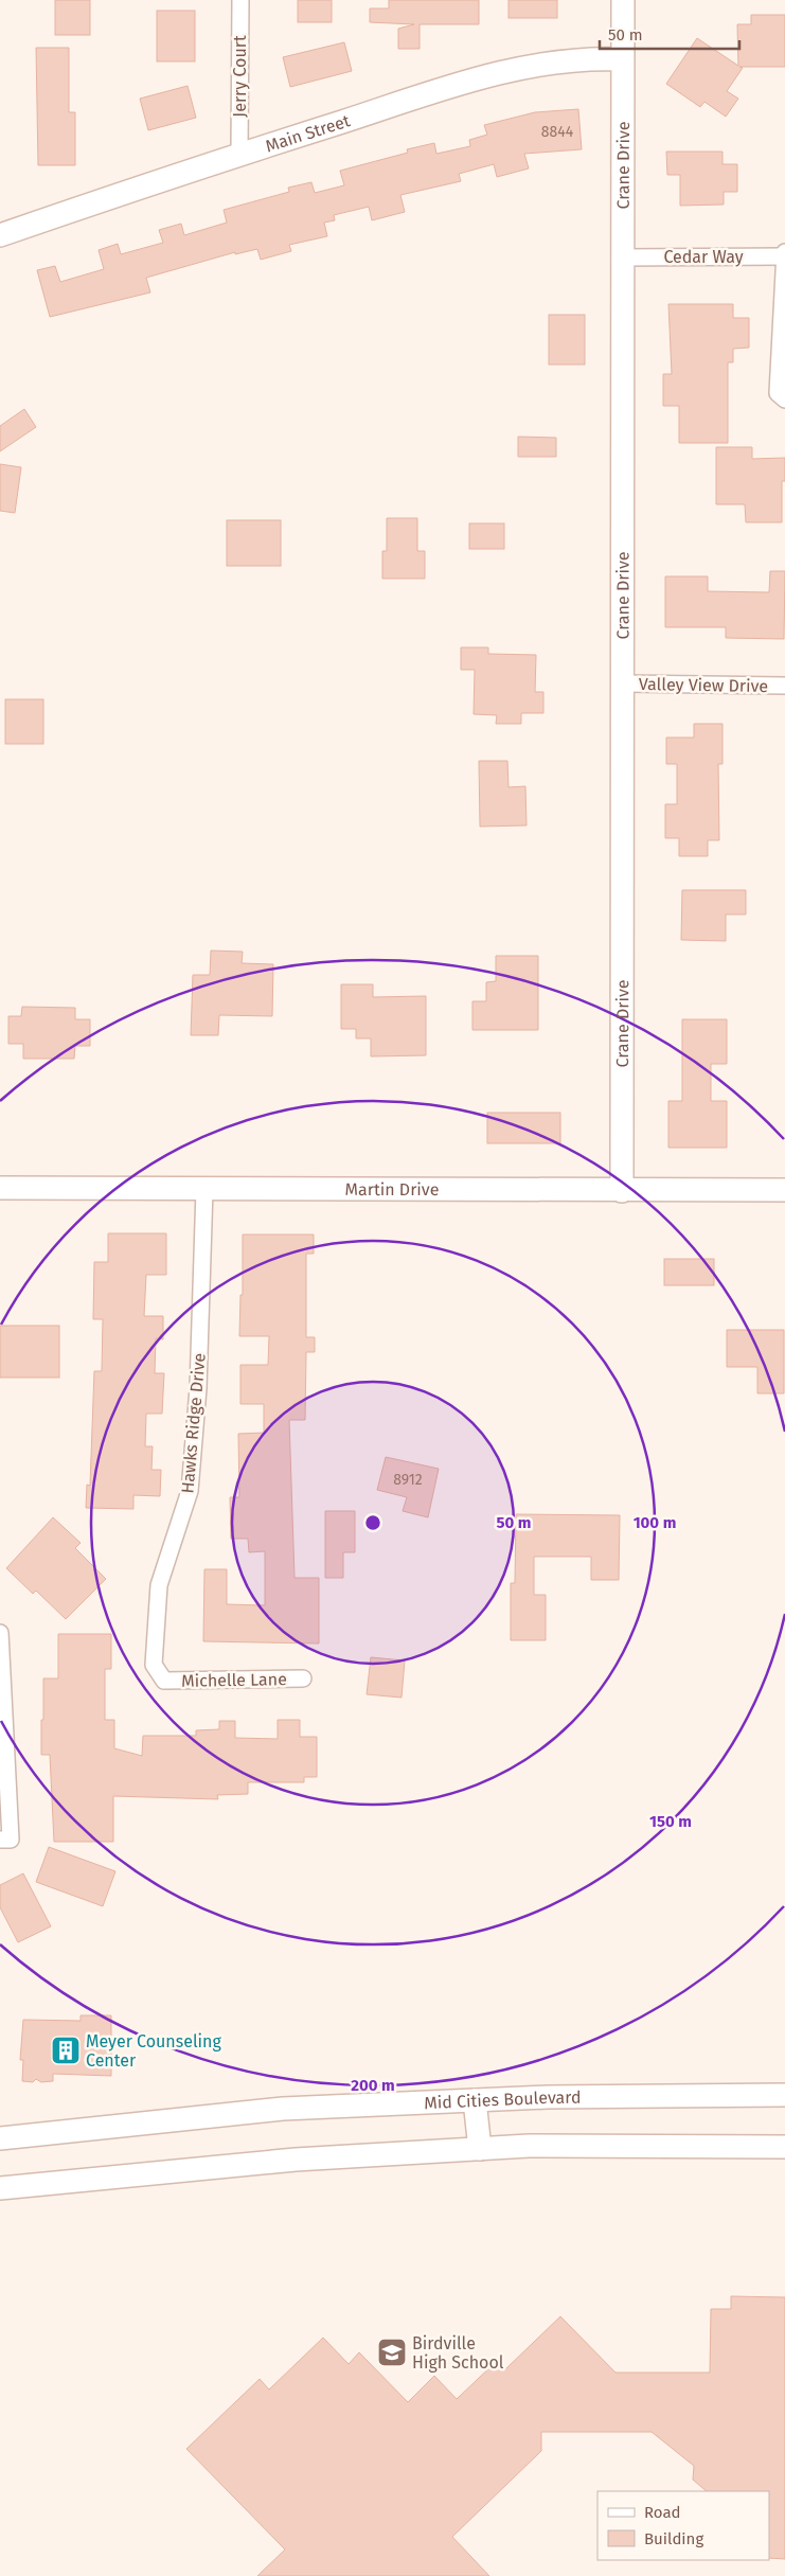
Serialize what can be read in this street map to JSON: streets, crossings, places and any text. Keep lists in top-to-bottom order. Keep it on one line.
{"streets":{"street":["Jerry Court","Main Street","Crane Drive","Cedar Way","Valley View Drive","Martin Drive","Hawks Ridge Drive","Michelle Lane","Mid Cities Boulevard"]},"crossings":[["Jerry Court","Main Street"],["Main Street","Crane Drive"],["Crane Drive","Cedar Way"],["Crane Drive","Valley View Drive"],["Crane Drive","Martin Drive"],["Martin Drive","Hawks Ridge Drive"],["Hawks Ridge Drive","Michelle Lane"]],"places":{"building":["Meyer Counseling Center"],"school or university":["Birdville High School"]},"house_numbers":["8844","8912"],"legend":["Road","Building"],"scale_bar":"50 m","rings":["50 m","100 m","150 m","200 m"]}
